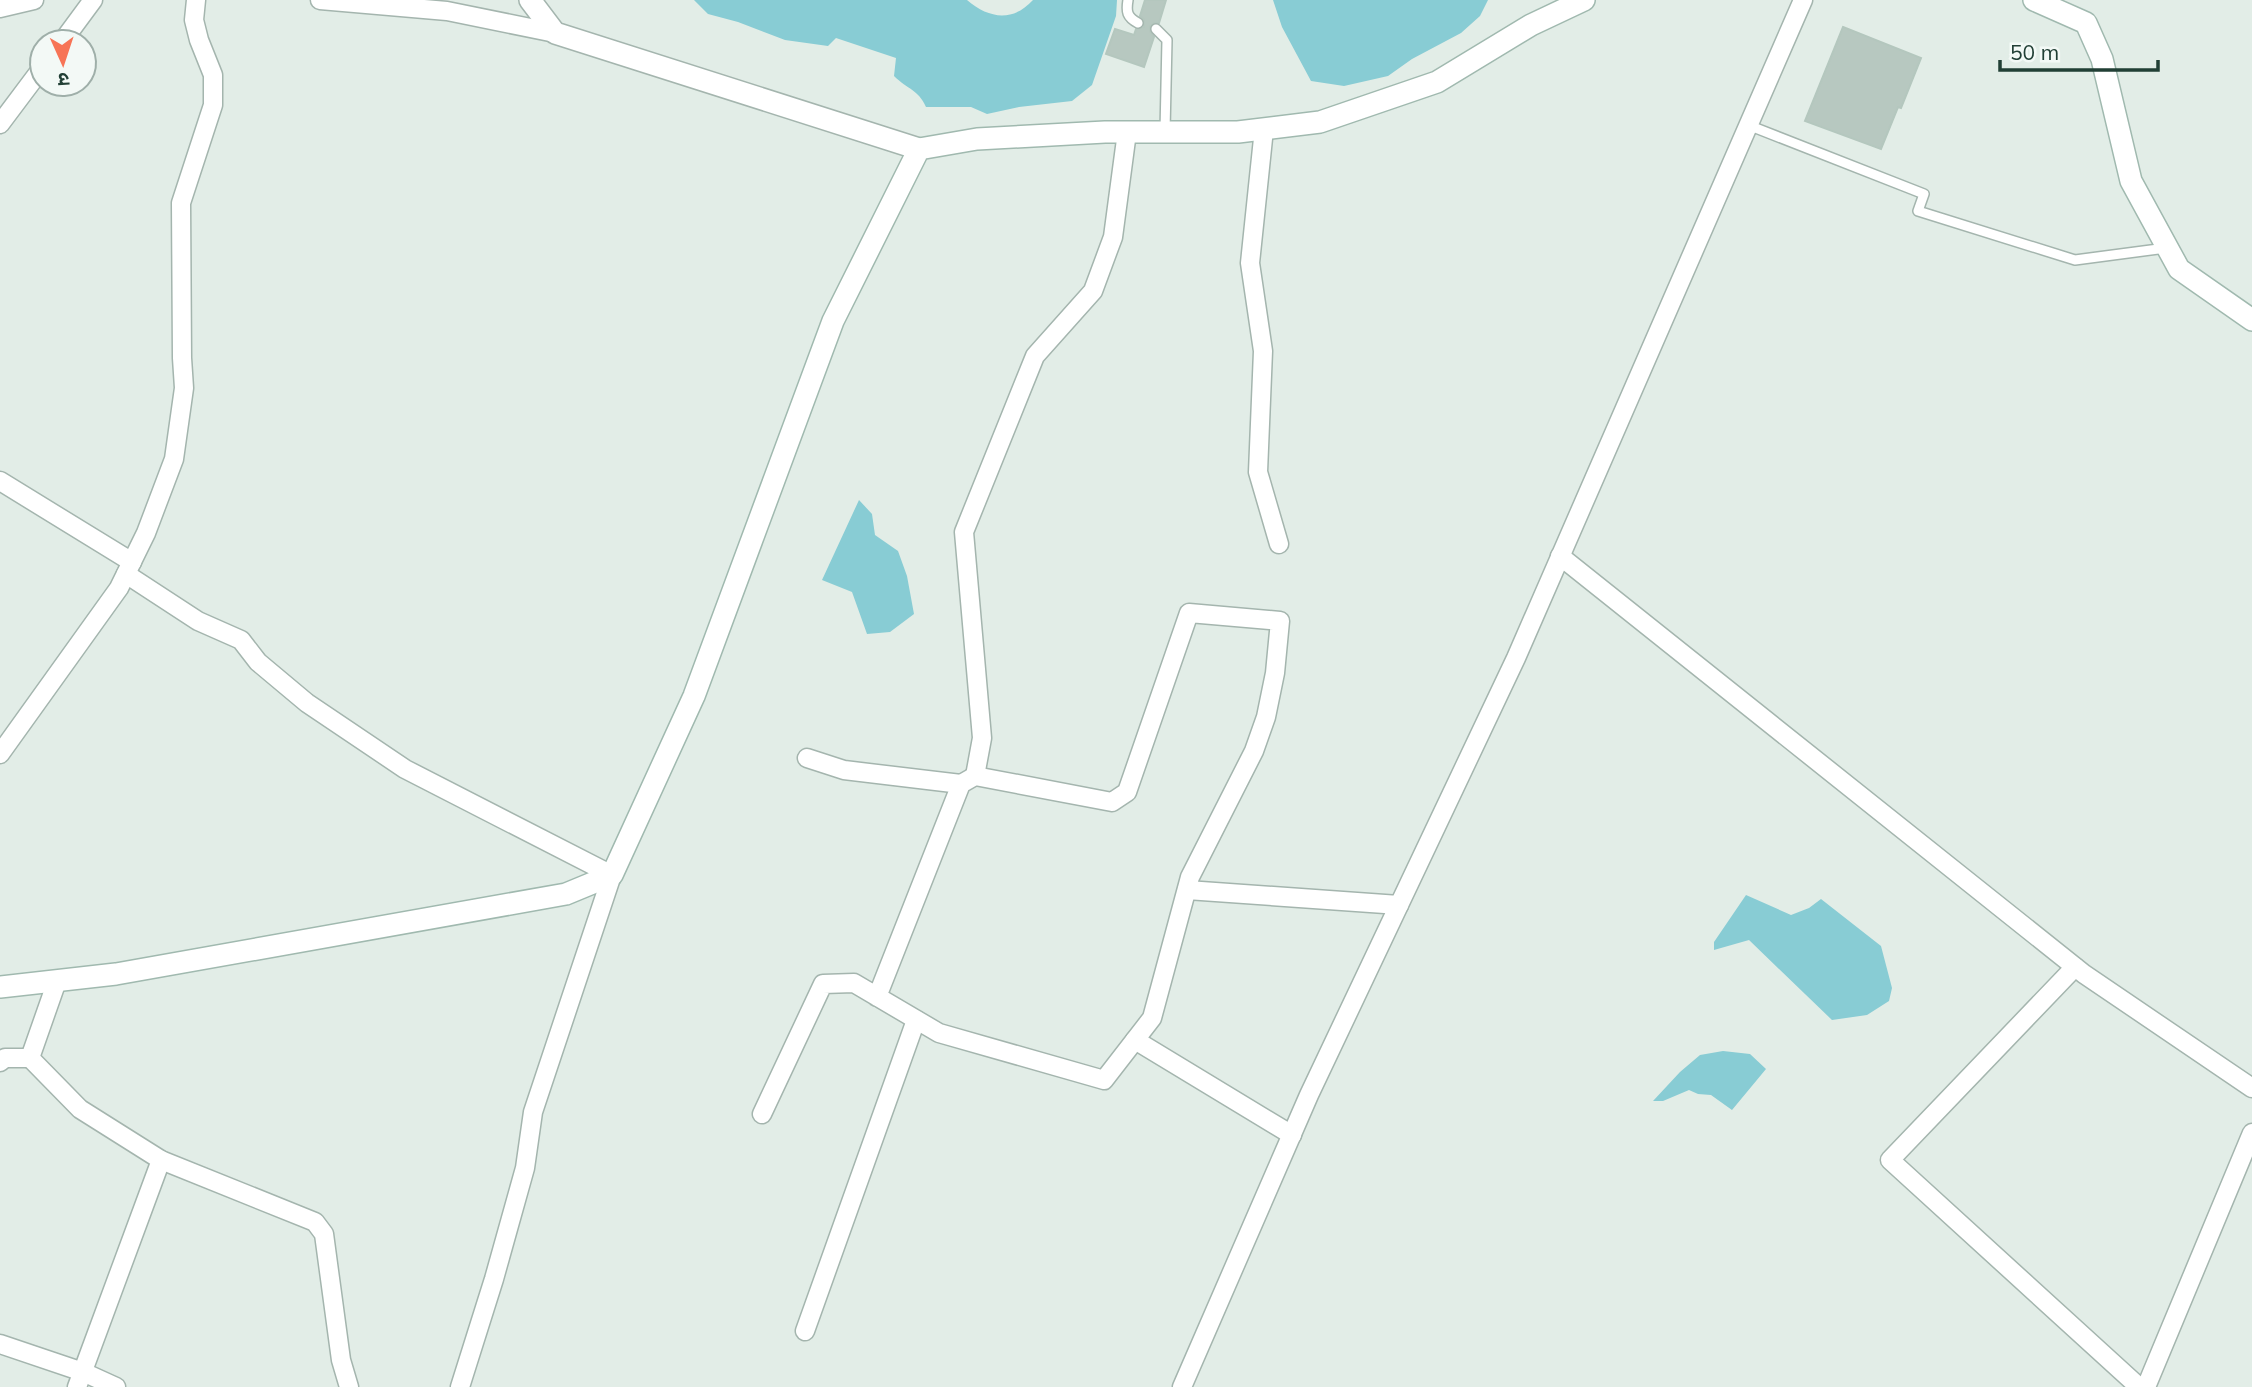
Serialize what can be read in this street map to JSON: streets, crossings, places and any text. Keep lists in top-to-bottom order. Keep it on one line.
{"scale_bar":"50 m","north":"bottom"}
